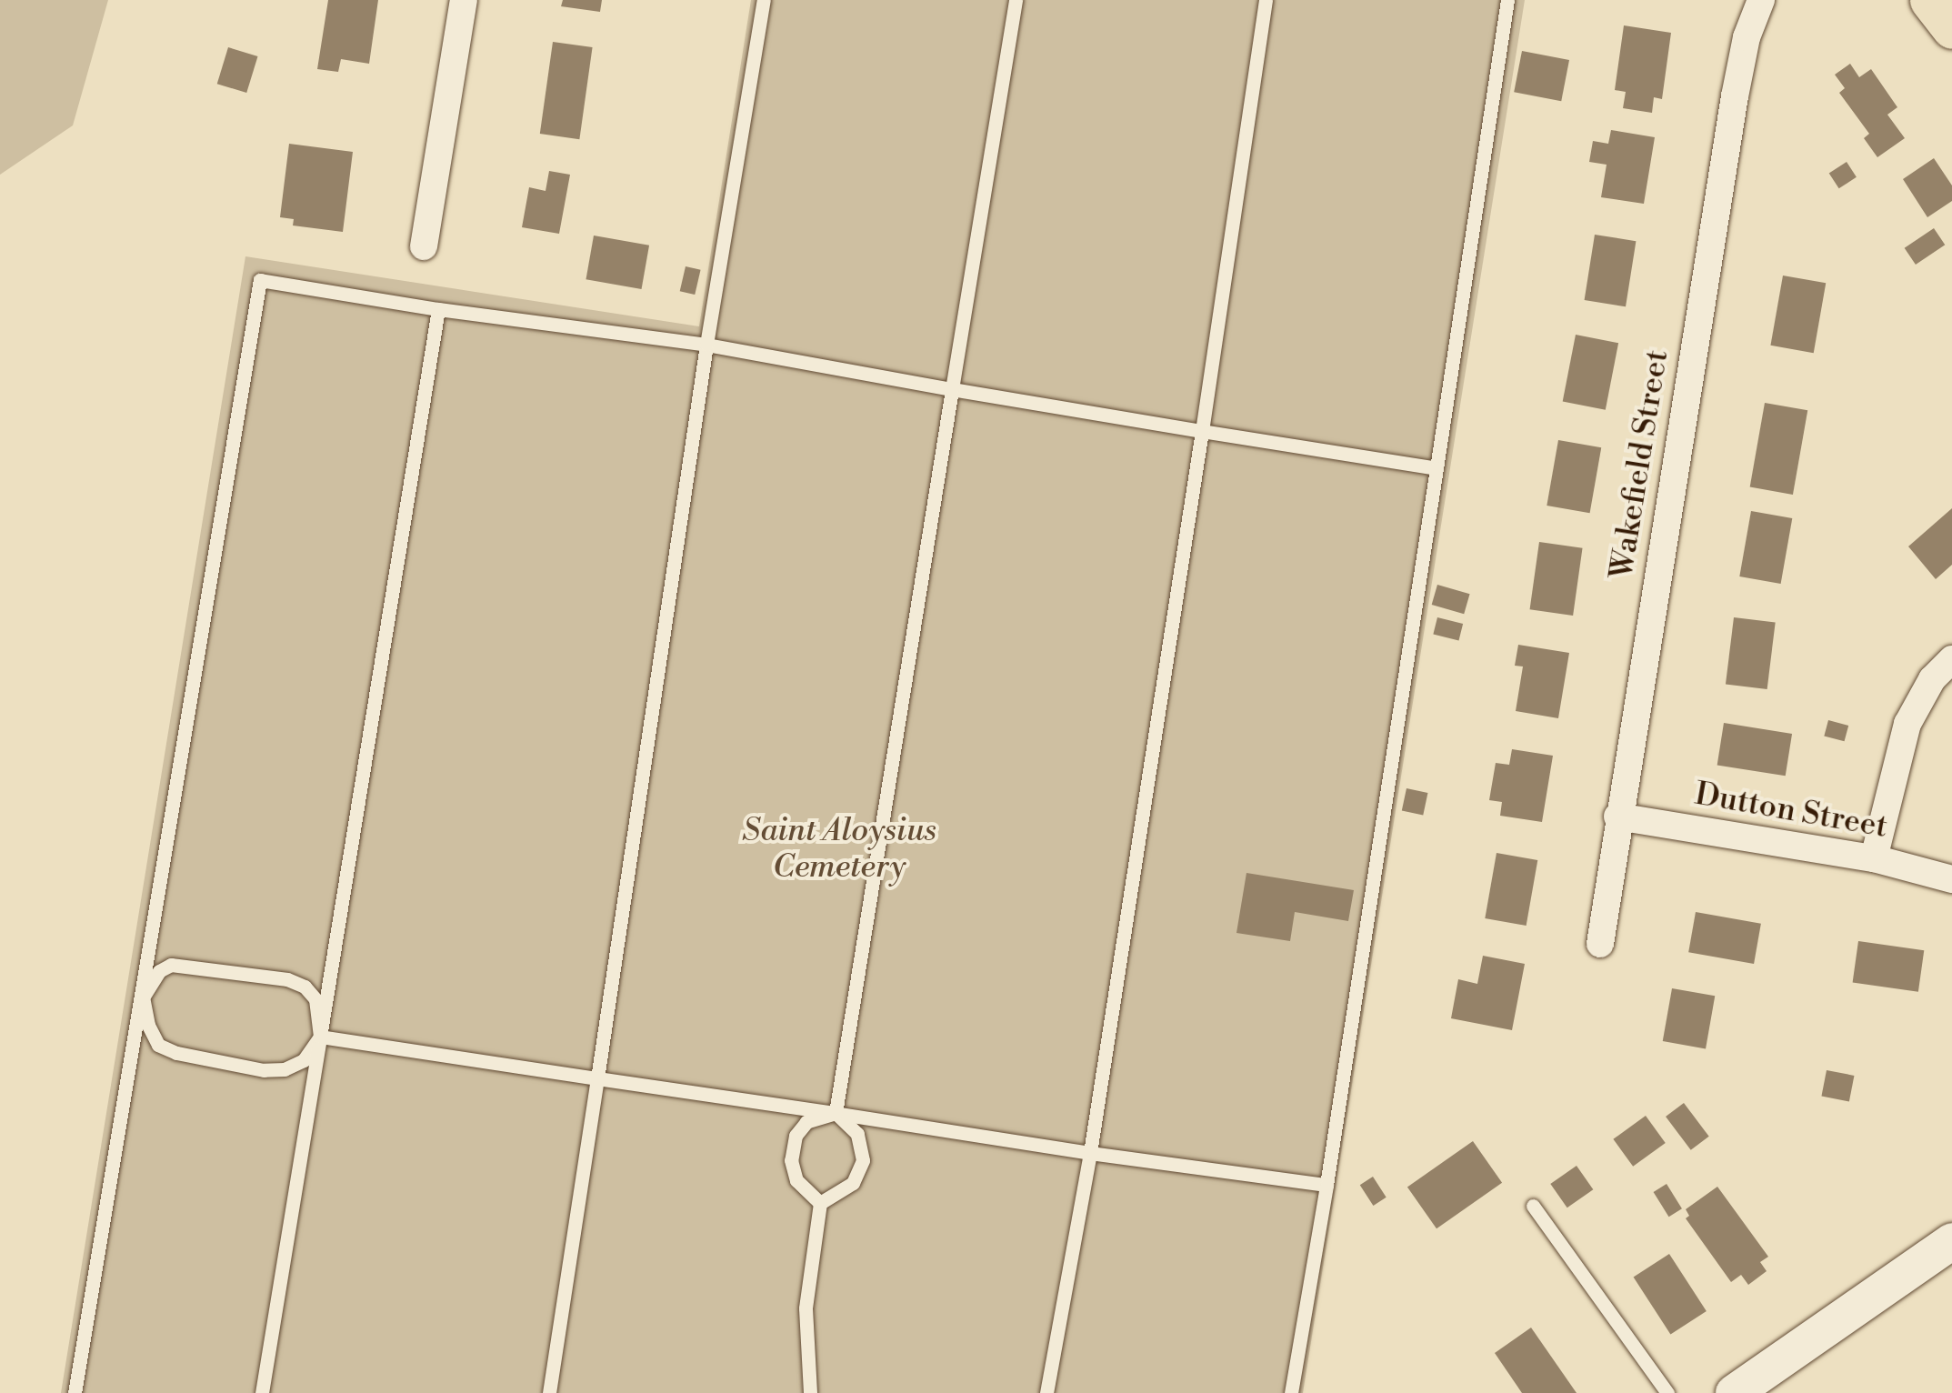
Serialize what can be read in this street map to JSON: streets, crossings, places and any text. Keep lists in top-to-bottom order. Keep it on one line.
{"streets":{"street":["Wakefield Street","Dutton Street"]},"crossings":[["Wakefield Street","Dutton Street"]],"parks":["Saint Aloysius Cemetery"]}
